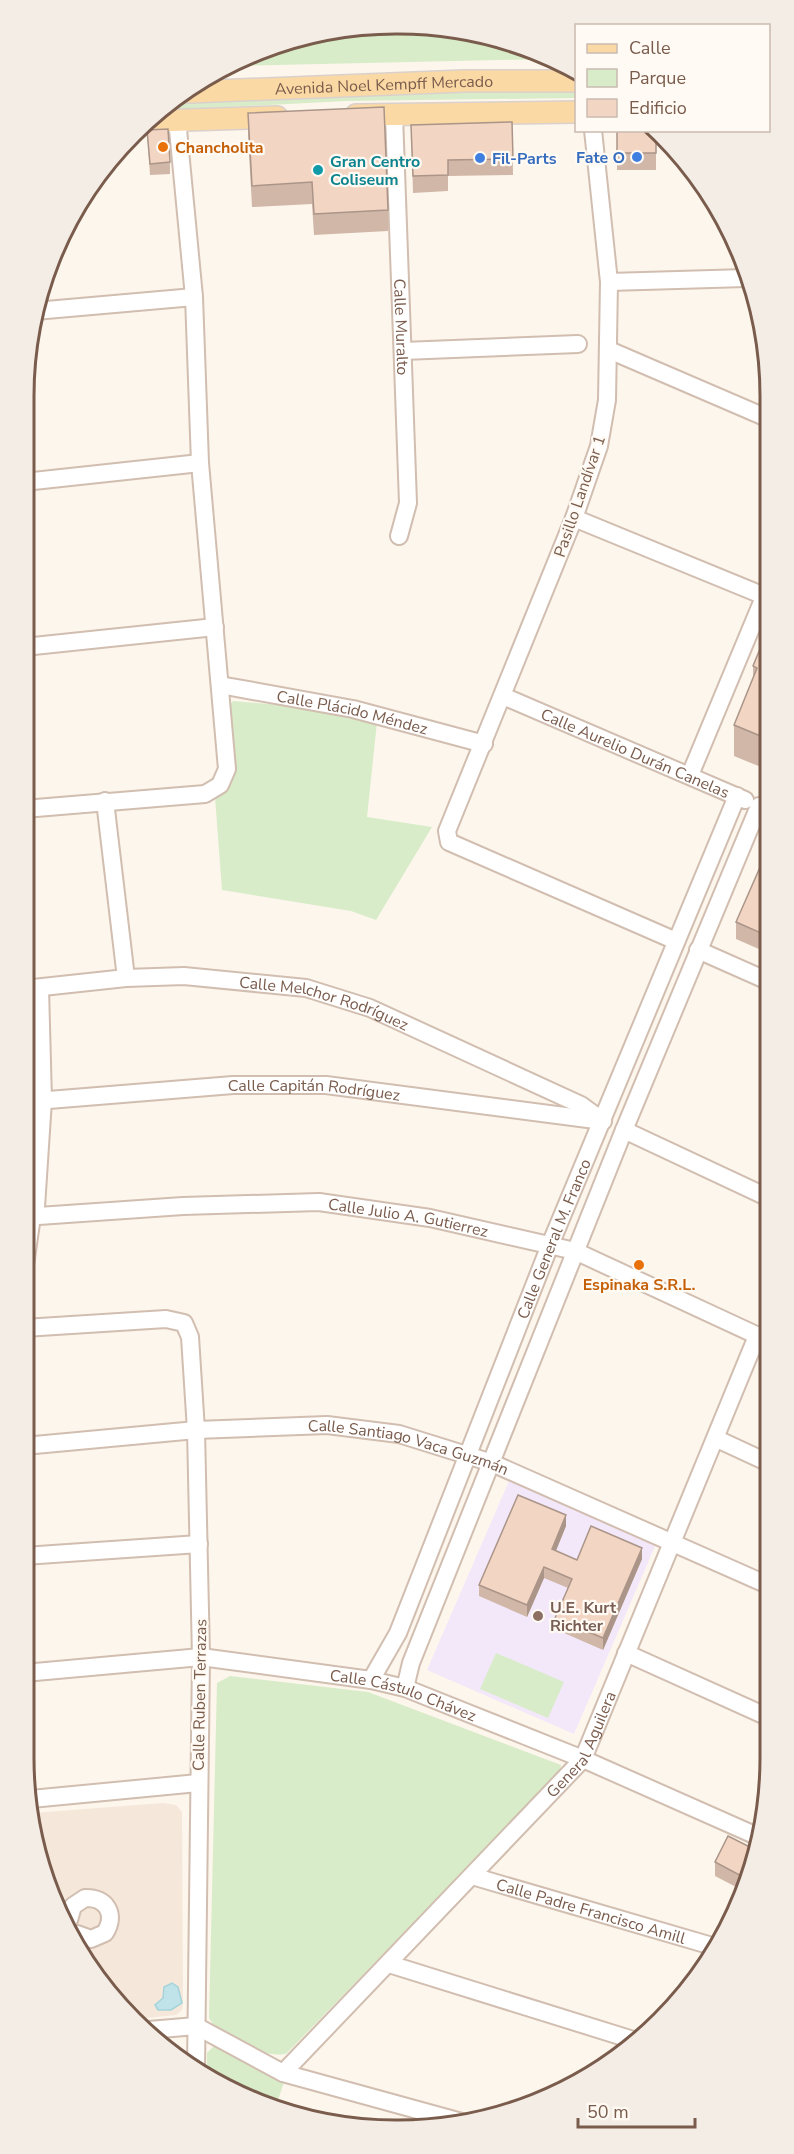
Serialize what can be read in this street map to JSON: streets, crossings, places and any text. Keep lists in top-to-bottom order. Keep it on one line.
{"streets":{"main road":["Avenida Noel Kempff Mercado"],"street":["Calle Muralto","Pasillo Landívar 1","Calle Plácido Méndez","Calle Aurelio Durán Canelas","Calle Melchor Rodríguez","Calle Capitán Rodríguez","Calle Julio A. Gutierrez","Calle General M. Franco","Calle Santiago Vaca Guzmán","Calle Ruben Terrazas","Calle Cástulo Chávez","General Aguilera","Calle Padre Francisco Amill"]},"crossings":[["Avenida Noel Kempff Mercado","Calle Muralto"],["Pasillo Landívar 1","Calle Plácido Méndez"],["Pasillo Landívar 1","Calle Aurelio Durán Canelas"],["Pasillo Landívar 1","Calle General M. Franco"],["Calle Aurelio Durán Canelas","Calle General M. Franco"],["Calle Melchor Rodríguez","Calle Capitán Rodríguez"],["Calle Melchor Rodríguez","Calle General M. Franco"],["Calle Capitán Rodríguez","Calle General M. Franco"],["Calle Julio A. Gutierrez","Calle General M. Franco"],["Calle General M. Franco","Calle Santiago Vaca Guzmán"],["Calle General M. Franco","Calle Cástulo Chávez"],["Calle Santiago Vaca Guzmán","Calle Ruben Terrazas"],["Calle Santiago Vaca Guzmán","General Aguilera"],["Calle Ruben Terrazas","Calle Cástulo Chávez"],["Calle Cástulo Chávez","General Aguilera"],["General Aguilera","Calle Padre Francisco Amill"]],"places":["Chancholita","Fate O","Fil-Parts","Gran Centro Coliseum","Espinaka S.R.L.","U.E. Kurt Richter"],"legend":["Calle","Parque","Edificio"],"scale_bar":"50 m"}
